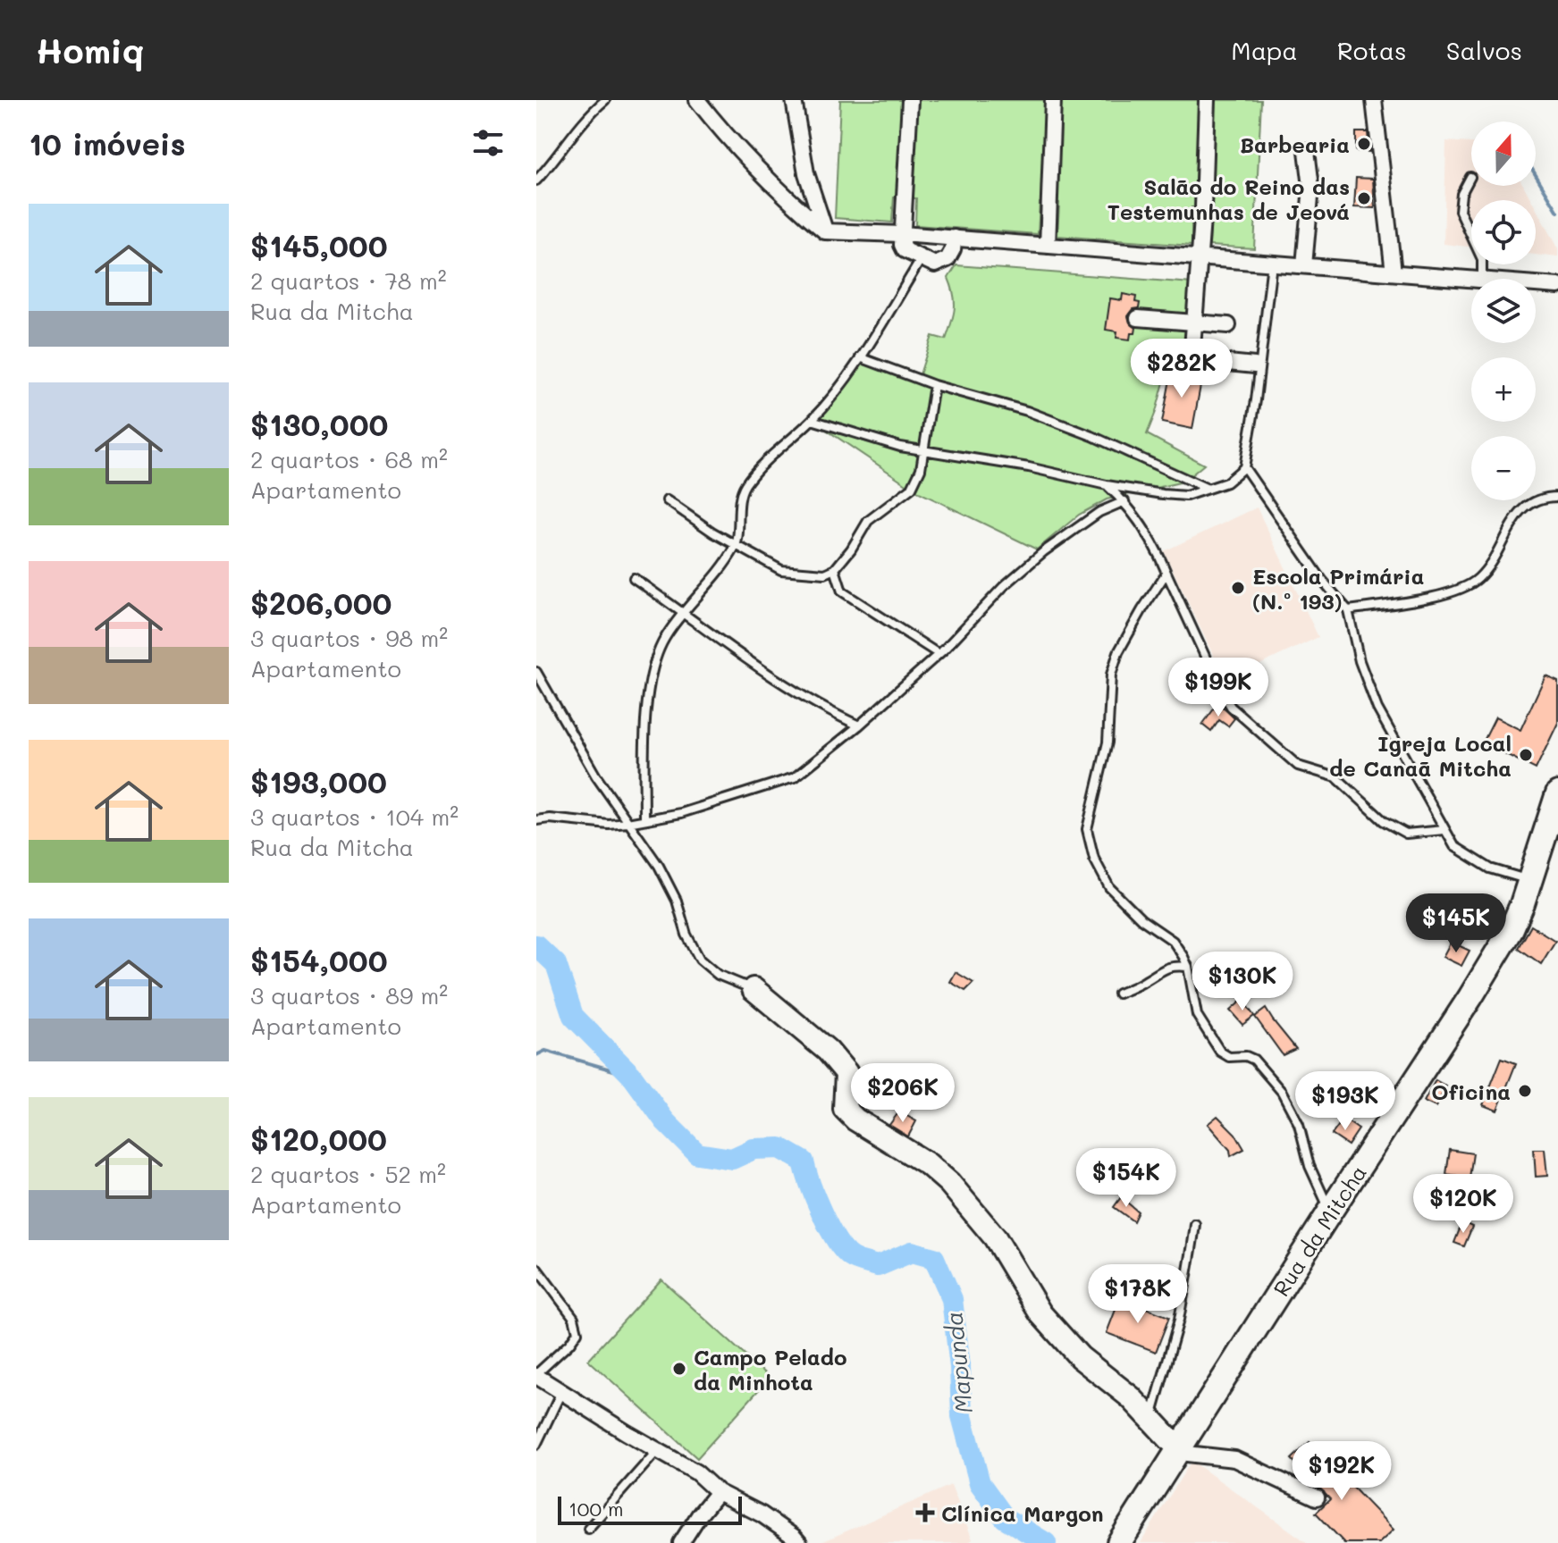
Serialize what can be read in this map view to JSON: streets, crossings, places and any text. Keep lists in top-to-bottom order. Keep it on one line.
{"streets":{"main road":["Rua da Mitcha"]},"water":["Mapunda"],"places":{"other":["Barbearia","Salão do Reino das Testemunhas de Jeová","Escola Primária (N.º 193)","Igreja Local de Canaã Mitcha","Oficina","Campo Pelado da Minhota"],"health":["Clínica Margon"]},"scale_bar":"100 m","north":"top","page":{"header":"Homiq","nav":["Mapa","Rotas","Salvos"],"heading":"10 imóveis","map_buttons":["+","−"],"list":[{"name":"$145,000","note":"2 quartos · 78 m² · Rua da Mitcha"},{"name":"$130,000","note":"2 quartos · 68 m² · Apartamento"},{"name":"$206,000","note":"3 quartos · 98 m² · Apartamento"},{"name":"$193,000","note":"3 quartos · 104 m² · Rua da Mitcha"},{"name":"$154,000","note":"3 quartos · 89 m² · Apartamento"},{"name":"$120,000","note":"2 quartos · 52 m² · Apartamento"}],"price":["$282K","$199K","$145K","$130K","$206K","$193K","$154K","$120K","$178K","$192K"],"scale":"100 m"}}
